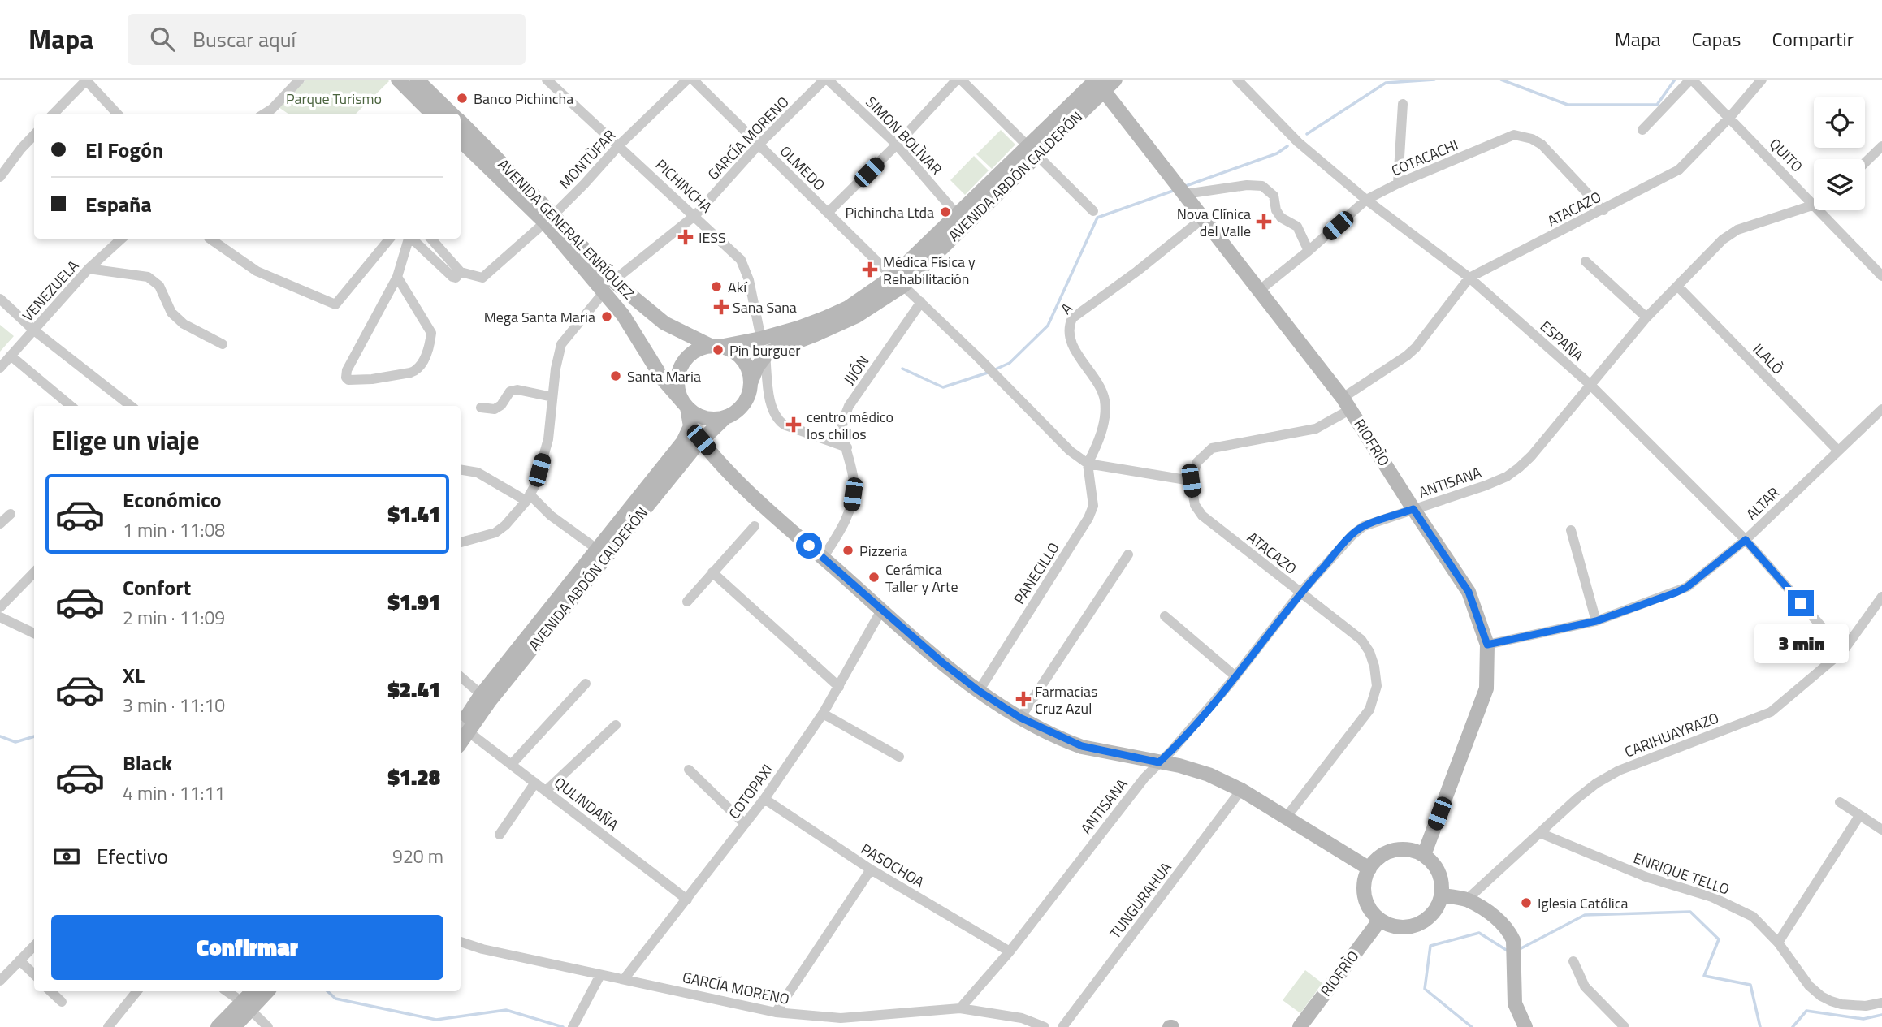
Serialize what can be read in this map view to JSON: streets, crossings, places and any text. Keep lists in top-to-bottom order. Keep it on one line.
{"streets":{"main road":["AVENIDA ABDÓN CALDERÓN","AVENIDA GENERAL ENRÍQUEZ","RIOFRÌO"],"street":["SIMON BOLÌVAR","GARCÍA MORENO","QUITO","COTACACHI","MONTÙFAR","OLMEDO","PICHINCHA","ATACAZO","VENEZUELA","A","ESPAÑA","ILALÒ","JIJÓN","ANTISANA","ALTAR","PANECILLO","CARIHUAYRAZO","COTOPAXI","QULINDAÑA","PASOCHOA","ENRIQUE TELLO","TUNGURAHUA"]},"crossings":[["SIMON BOLÌVAR","GARCÍA MORENO"],["SIMON BOLÌVAR","AVENIDA ABDÓN CALDERÓN"],["GARCÍA MORENO","OLMEDO"],["GARCÍA MORENO","PICHINCHA"],["GARCÍA MORENO","AVENIDA GENERAL ENRÍQUEZ"],["GARCÍA MORENO","ANTISANA"],["GARCÍA MORENO","COTOPAXI"],["QUITO","ATACAZO"],["COTACACHI","ATACAZO"],["COTACACHI","ESPAÑA"],["COTACACHI","RIOFRÌO"],["MONTÙFAR","PICHINCHA"],["MONTÙFAR","AVENIDA GENERAL ENRÍQUEZ"],["OLMEDO","AVENIDA ABDÓN CALDERÓN"],["OLMEDO","A"],["OLMEDO","JIJÓN"],["OLMEDO","PANECILLO"],["AVENIDA ABDÓN CALDERÓN","PICHINCHA"],["AVENIDA ABDÓN CALDERÓN","AVENIDA GENERAL ENRÍQUEZ"],["AVENIDA ABDÓN CALDERÓN","RIOFRÌO"],["AVENIDA ABDÓN CALDERÓN","QULINDAÑA"],["ATACAZO","ESPAÑA"],["ATACAZO","RIOFRÌO"],["ATACAZO","ANTISANA"],["A","RIOFRÌO"],["A","PANECILLO"],["ESPAÑA","ANTISANA"],["ESPAÑA","ALTAR"],["ESPAÑA","CARIHUAYRAZO"],["ILALÒ","ANTISANA"],["ILALÒ","ALTAR"],["RIOFRÌO","ANTISANA"],["RIOFRÌO","ALTAR"],["ANTISANA","PASOCHOA"],["CARIHUAYRAZO","ENRIQUE TELLO"],["COTOPAXI","QULINDAÑA"],["COTOPAXI","PASOCHOA"]],"parks":["Parque Turismo"],"places":{"other":["Banco Pichincha","Pichincha Ltda","Akí","Mega Santa Maria","Pin burguer","Santa Maria","Pizzeria","Cerámica Taller y Arte","Iglesia Católica"],"health":["Nova Clínica del Valle","IESS","Médica Física y Rehabilitación","Sana Sana","centro médico los chillos","Farmacias Cruz Azul"]},"page":{"header":"Mapa","search":"Buscar aquí","nav":["Mapa","Capas","Compartir"],"banner":["El Fogón","España"],"heading":"Elige un viaje","list":[{"name":"Económico","note":"1 min · 11:08","value":"$1.41"},{"name":"Confort","note":"2 min · 11:09","value":"$1.91"},{"name":"XL","note":"3 min · 11:10","value":"$2.41"},{"name":"Black","note":"4 min · 11:11","value":"$1.28"}],"bubble":"3 min","pay":["Efectivo","920 m"],"buttons":"Confirmar"}}
